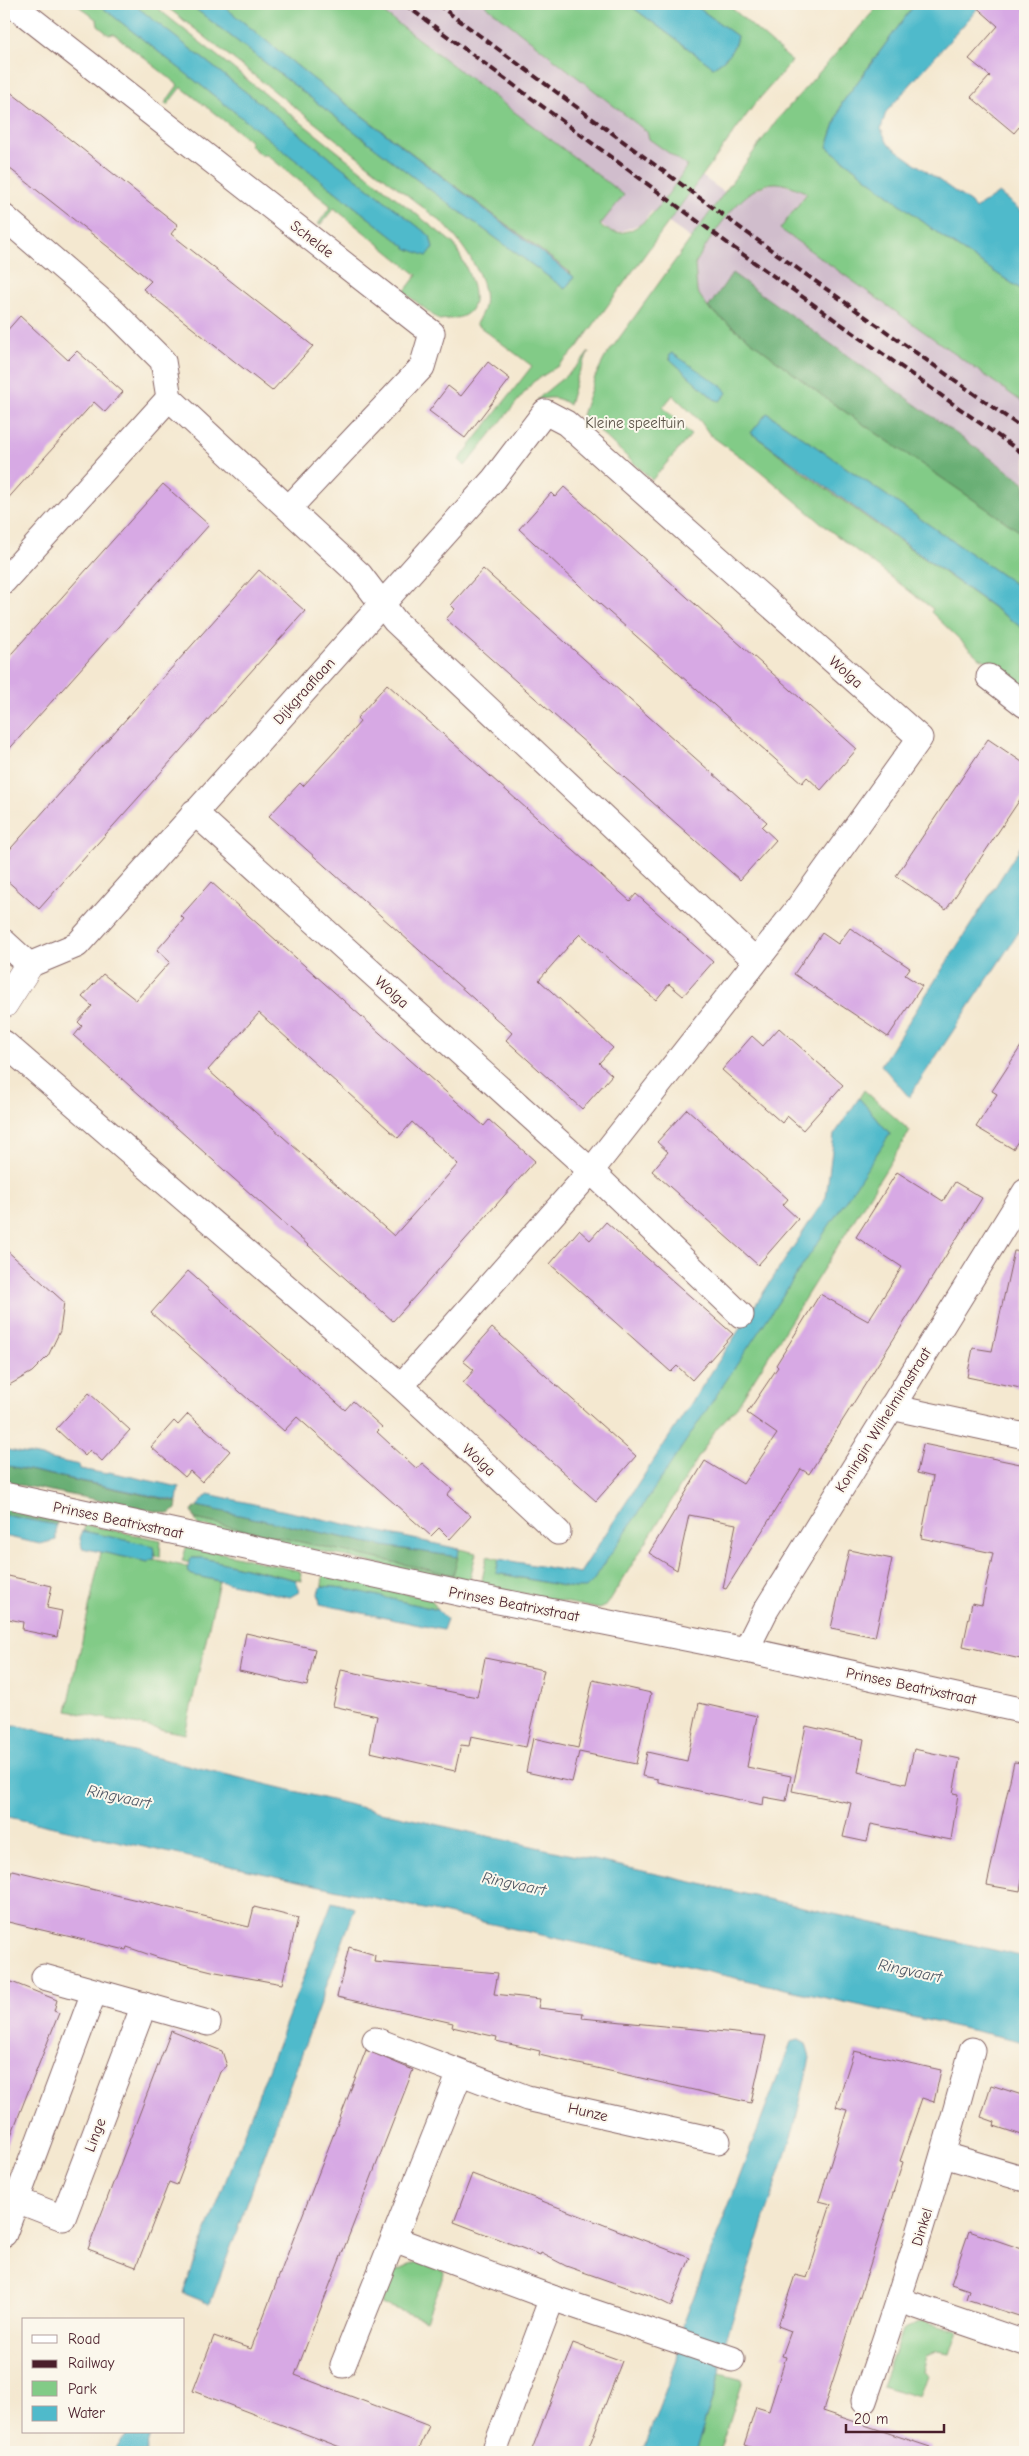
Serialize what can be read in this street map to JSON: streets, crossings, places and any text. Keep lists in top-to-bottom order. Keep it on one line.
{"streets":{"street":["Schelde","Wolga","Dijkgraaflaan","Koningin Wilhelminastraat","Prinses Beatrixstraat","Hunze","Linge","Dinkel"]},"crossings":[["Wolga","Dijkgraaflaan"],["Koningin Wilhelminastraat","Prinses Beatrixstraat"]],"water":["Ringvaart"],"parks":["Kleine speeltuin"],"legend":["Road","Railway","Park","Water"],"scale_bar":"20 m"}
